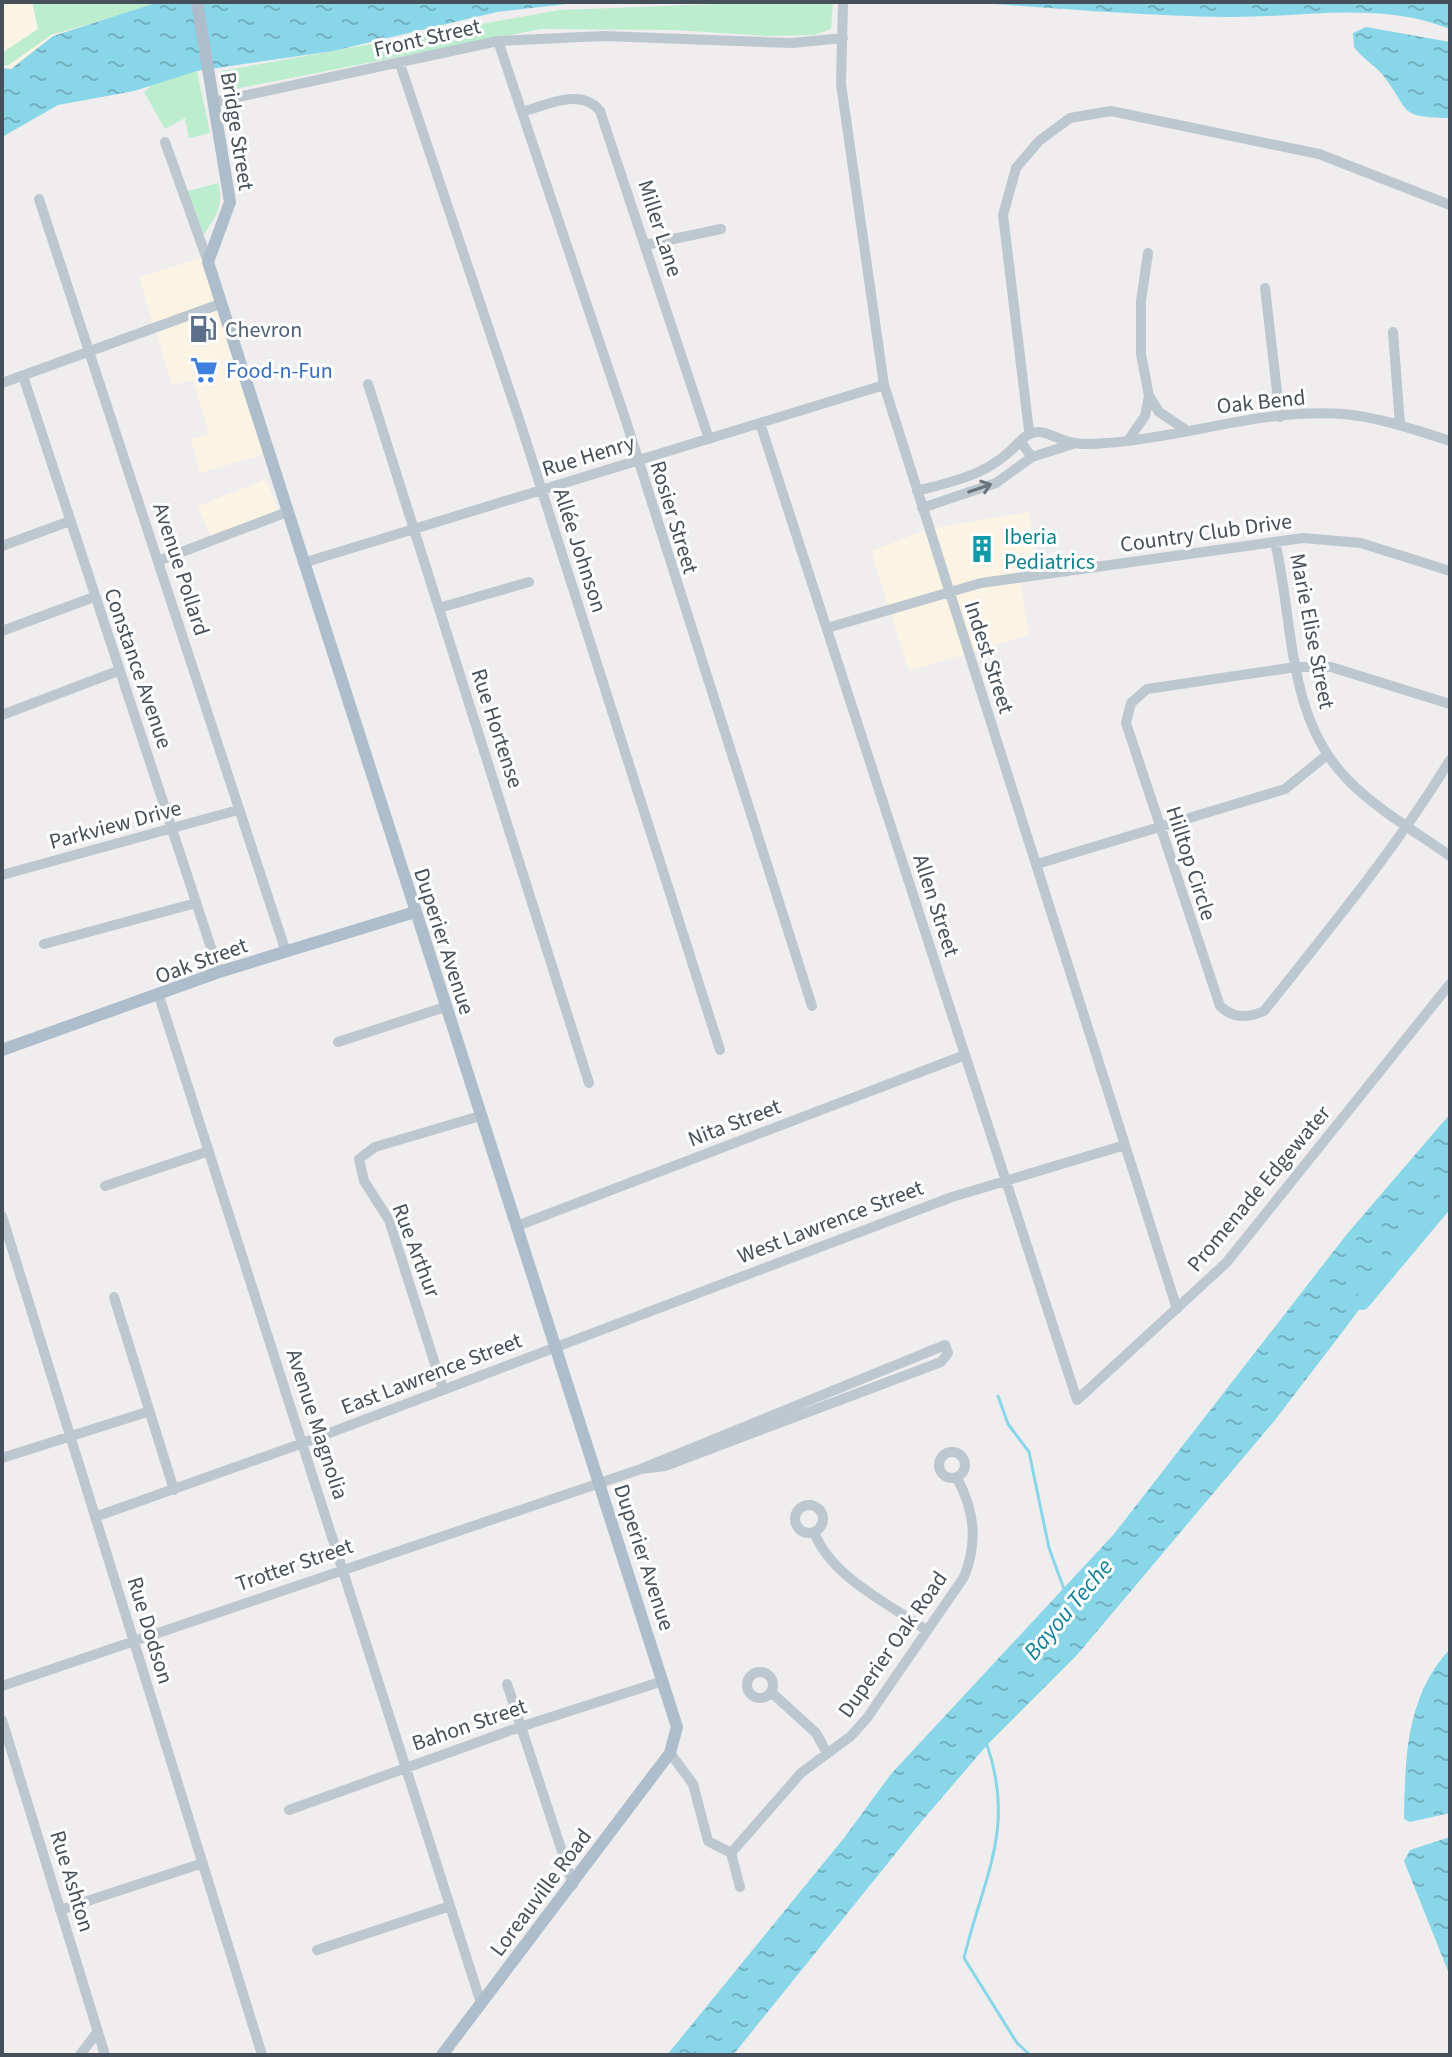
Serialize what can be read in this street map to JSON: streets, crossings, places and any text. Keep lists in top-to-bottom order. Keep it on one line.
{"streets":{"main road":["Bridge Street","Duperier Avenue","Oak Street","Loreauville Road"],"street":["Front Street","Miller Lane","Oak Bend","Rue Henry","Rosier Street","Country Club Drive","Allée Johnson","Avenue Pollard","Marie Elise Street","Indest Street","Constance Avenue","Rue Hortense","Parkview Drive","Hilltop Circle","Allen Street","Nita Street","Promenade Edgewater","West Lawrence Street","Rue Arthur","East Lawrence Street","Avenue Magnolia","Trotter Street","Rue Dodson","Duperier Oak Road","Bahon Street","Rue Ashton"]},"crossings":[["Front Street","Bridge Street"],["Front Street","Rosier Street"],["Front Street","Allée Johnson"],["Front Street","Indest Street"],["Bridge Street","Duperier Avenue"],["Miller Lane","Rue Henry"],["Miller Lane","Rosier Street"],["Oak Bend","Indest Street"],["Rue Henry","Rosier Street"],["Rue Henry","Allée Johnson"],["Rue Henry","Indest Street"],["Rue Henry","Rue Hortense"],["Rue Henry","Allen Street"],["Rue Henry","Duperier Avenue"],["Country Club Drive","Marie Elise Street"],["Country Club Drive","Indest Street"],["Country Club Drive","Allen Street"],["Avenue Pollard","Parkview Drive"],["Avenue Pollard","Oak Street"],["Marie Elise Street","Hilltop Circle"],["Indest Street","Promenade Edgewater"],["Indest Street","West Lawrence Street"],["Constance Avenue","Parkview Drive"],["Constance Avenue","Oak Street"],["Allen Street","Nita Street"],["Allen Street","Promenade Edgewater"],["Allen Street","West Lawrence Street"],["Duperier Avenue","Oak Street"],["Duperier Avenue","Nita Street"],["Duperier Avenue","West Lawrence Street"],["Duperier Avenue","Rue Arthur"],["Duperier Avenue","East Lawrence Street"],["Duperier Avenue","Trotter Street"],["Duperier Avenue","Bahon Street"],["Duperier Avenue","Loreauville Road"],["Oak Street","Avenue Magnolia"],["West Lawrence Street","East Lawrence Street"],["Rue Arthur","East Lawrence Street"],["East Lawrence Street","Avenue Magnolia"],["East Lawrence Street","Rue Dodson"],["Avenue Magnolia","Trotter Street"],["Avenue Magnolia","Bahon Street"],["Avenue Magnolia","Loreauville Road"],["Trotter Street","Rue Dodson"]],"water":["Bayou Teche"],"places":{"fuel station":["Chevron"],"supermarket":["Food-n-Fun"],"building":["Iberia Pediatrics"]}}
